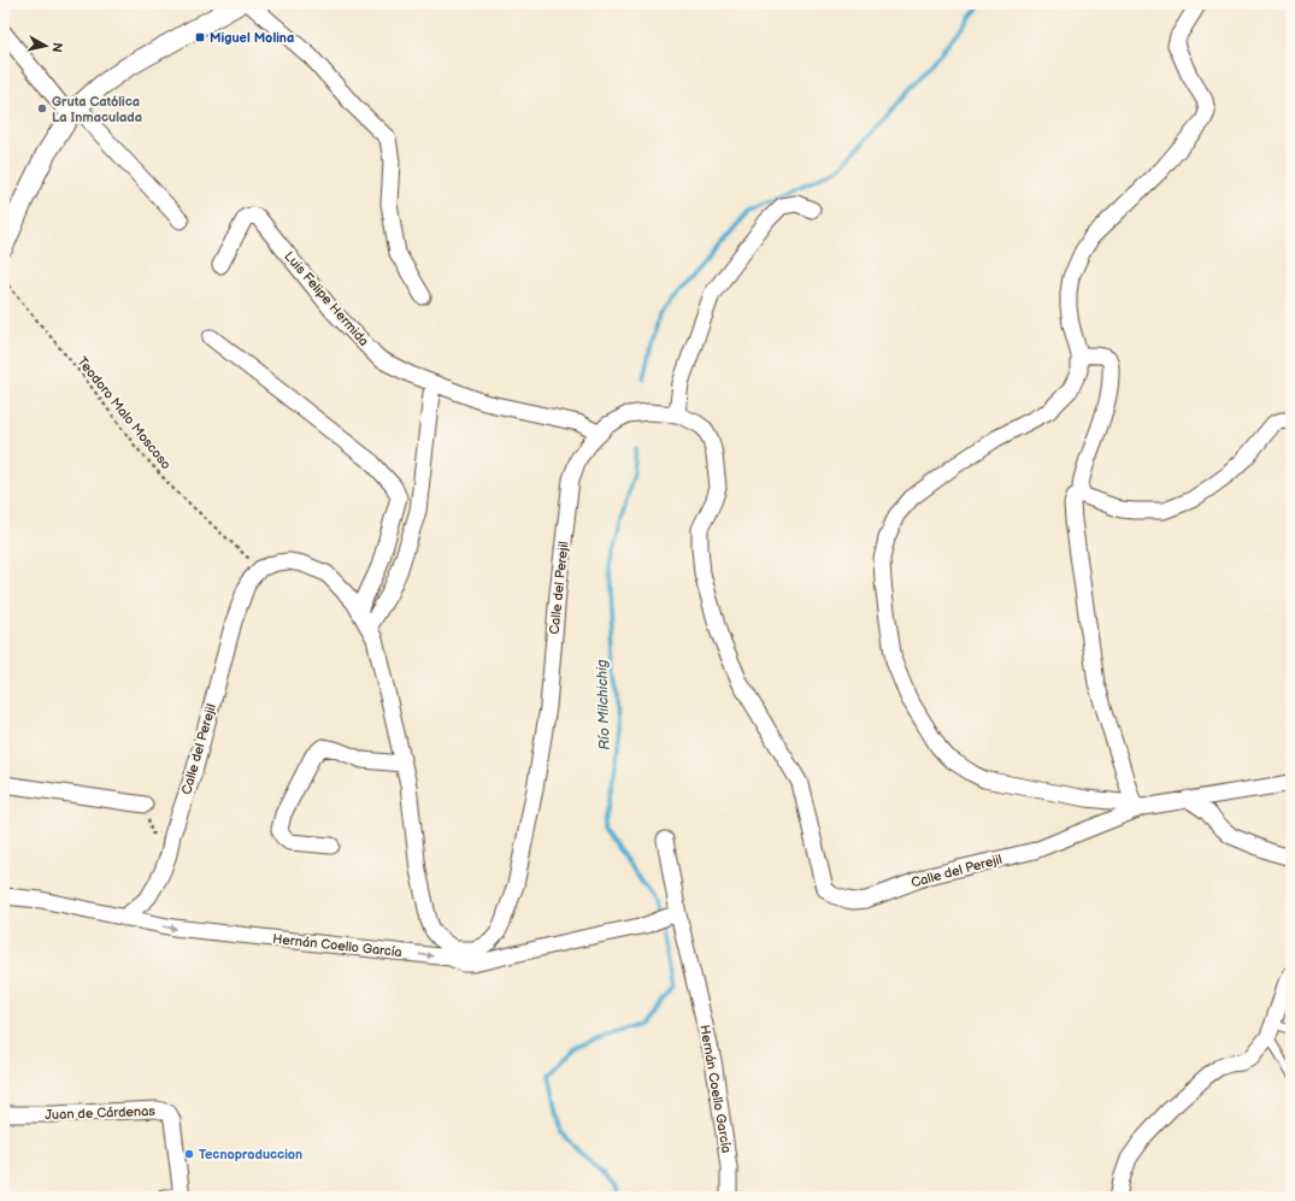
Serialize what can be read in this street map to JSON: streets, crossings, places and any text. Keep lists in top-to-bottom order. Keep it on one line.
{"streets":{"street":["Luis Felipe Hermida","Calle del Perejil","Hernán Coello García","Juan de Cárdenas"],"path":["Teodoro Malo Moscoso"]},"crossings":[["Luis Felipe Hermida","Calle del Perejil"],["Teodoro Malo Moscoso","Calle del Perejil"],["Calle del Perejil","Hernán Coello García"]],"water":["Río Milchichig"],"places":{"transit":["Miguel Molina"],"other":["Gruta Católica La Inmaculada","Tecnoproduccion"]},"north":"right"}
